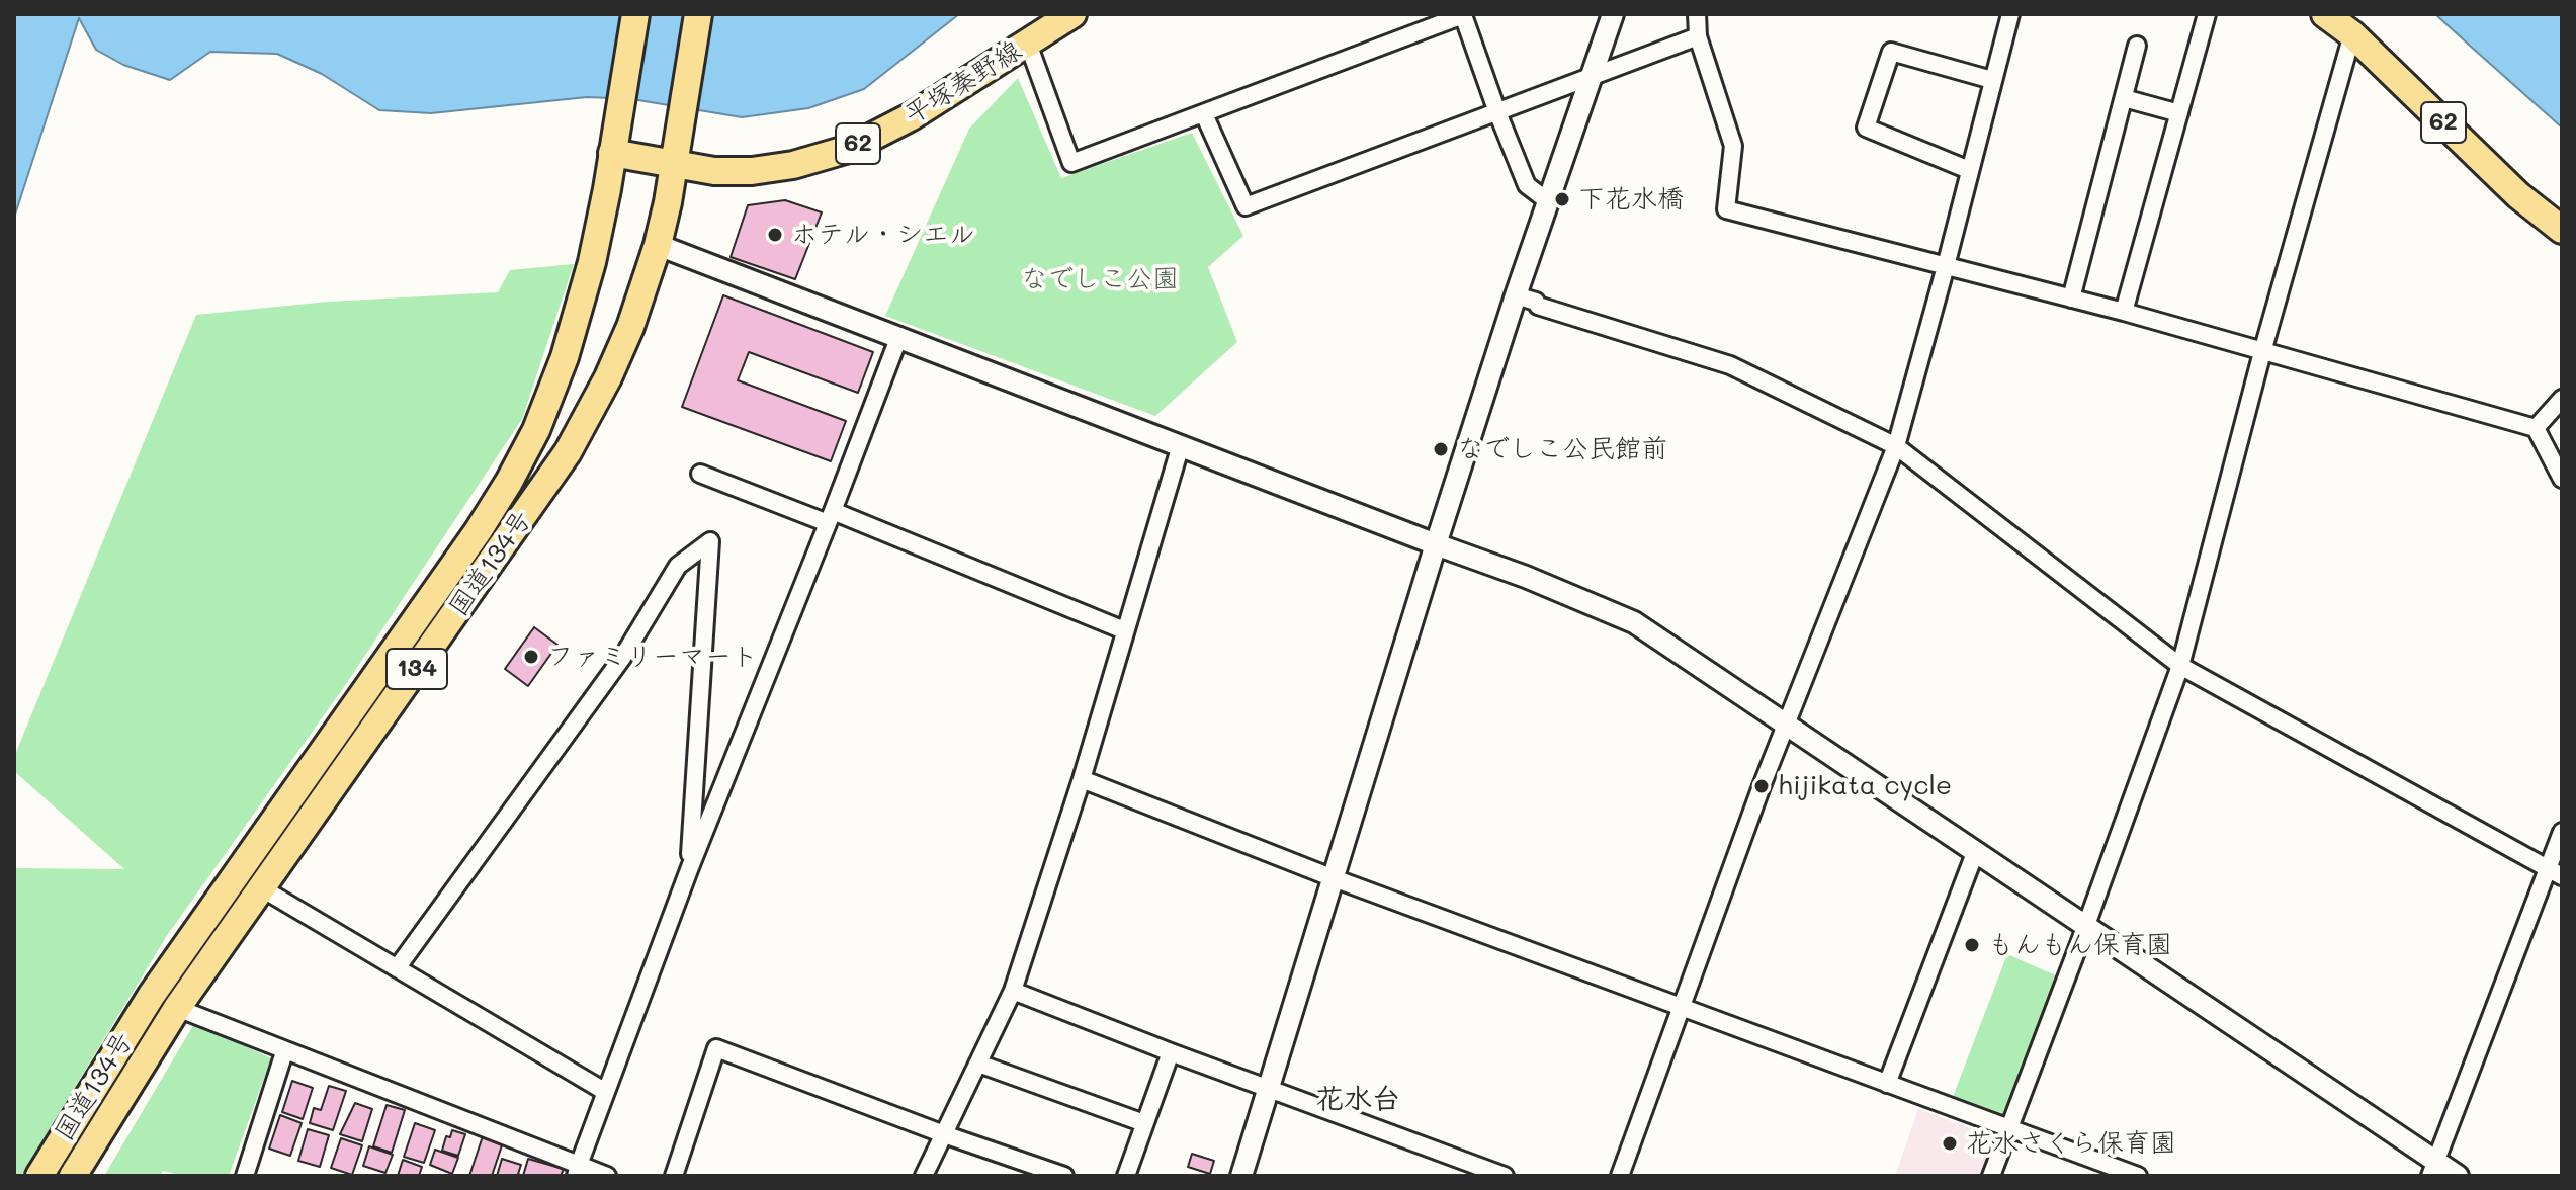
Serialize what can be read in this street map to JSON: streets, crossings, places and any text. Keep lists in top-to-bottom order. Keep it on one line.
{"streets":{"main road":["平塚秦野線","62","国道134号","134"]},"crossings":[["平塚秦野線","国道134号"]],"districts":["花水台"],"parks":["なでしこ公園"],"places":["下花水橋","ホテル・シエル","なでしこ公民館前","ファミリーマート","hijikata cycle","もんもん保育園","花水さくら保育園"]}
